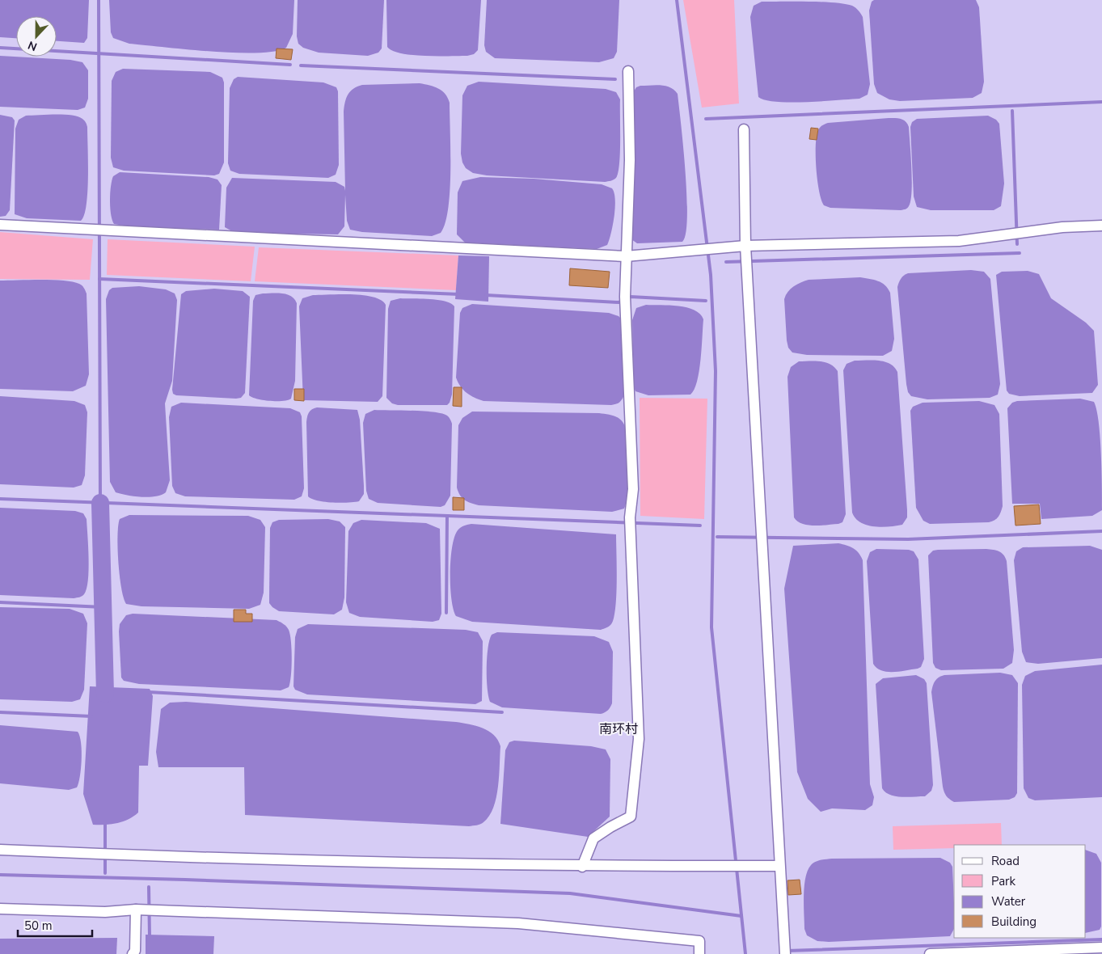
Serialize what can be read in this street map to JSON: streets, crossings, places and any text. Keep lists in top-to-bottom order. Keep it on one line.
{"districts":["南环村"],"legend":["Road","Park","Water","Building"],"scale_bar":"50 m","north":"bottom"}
